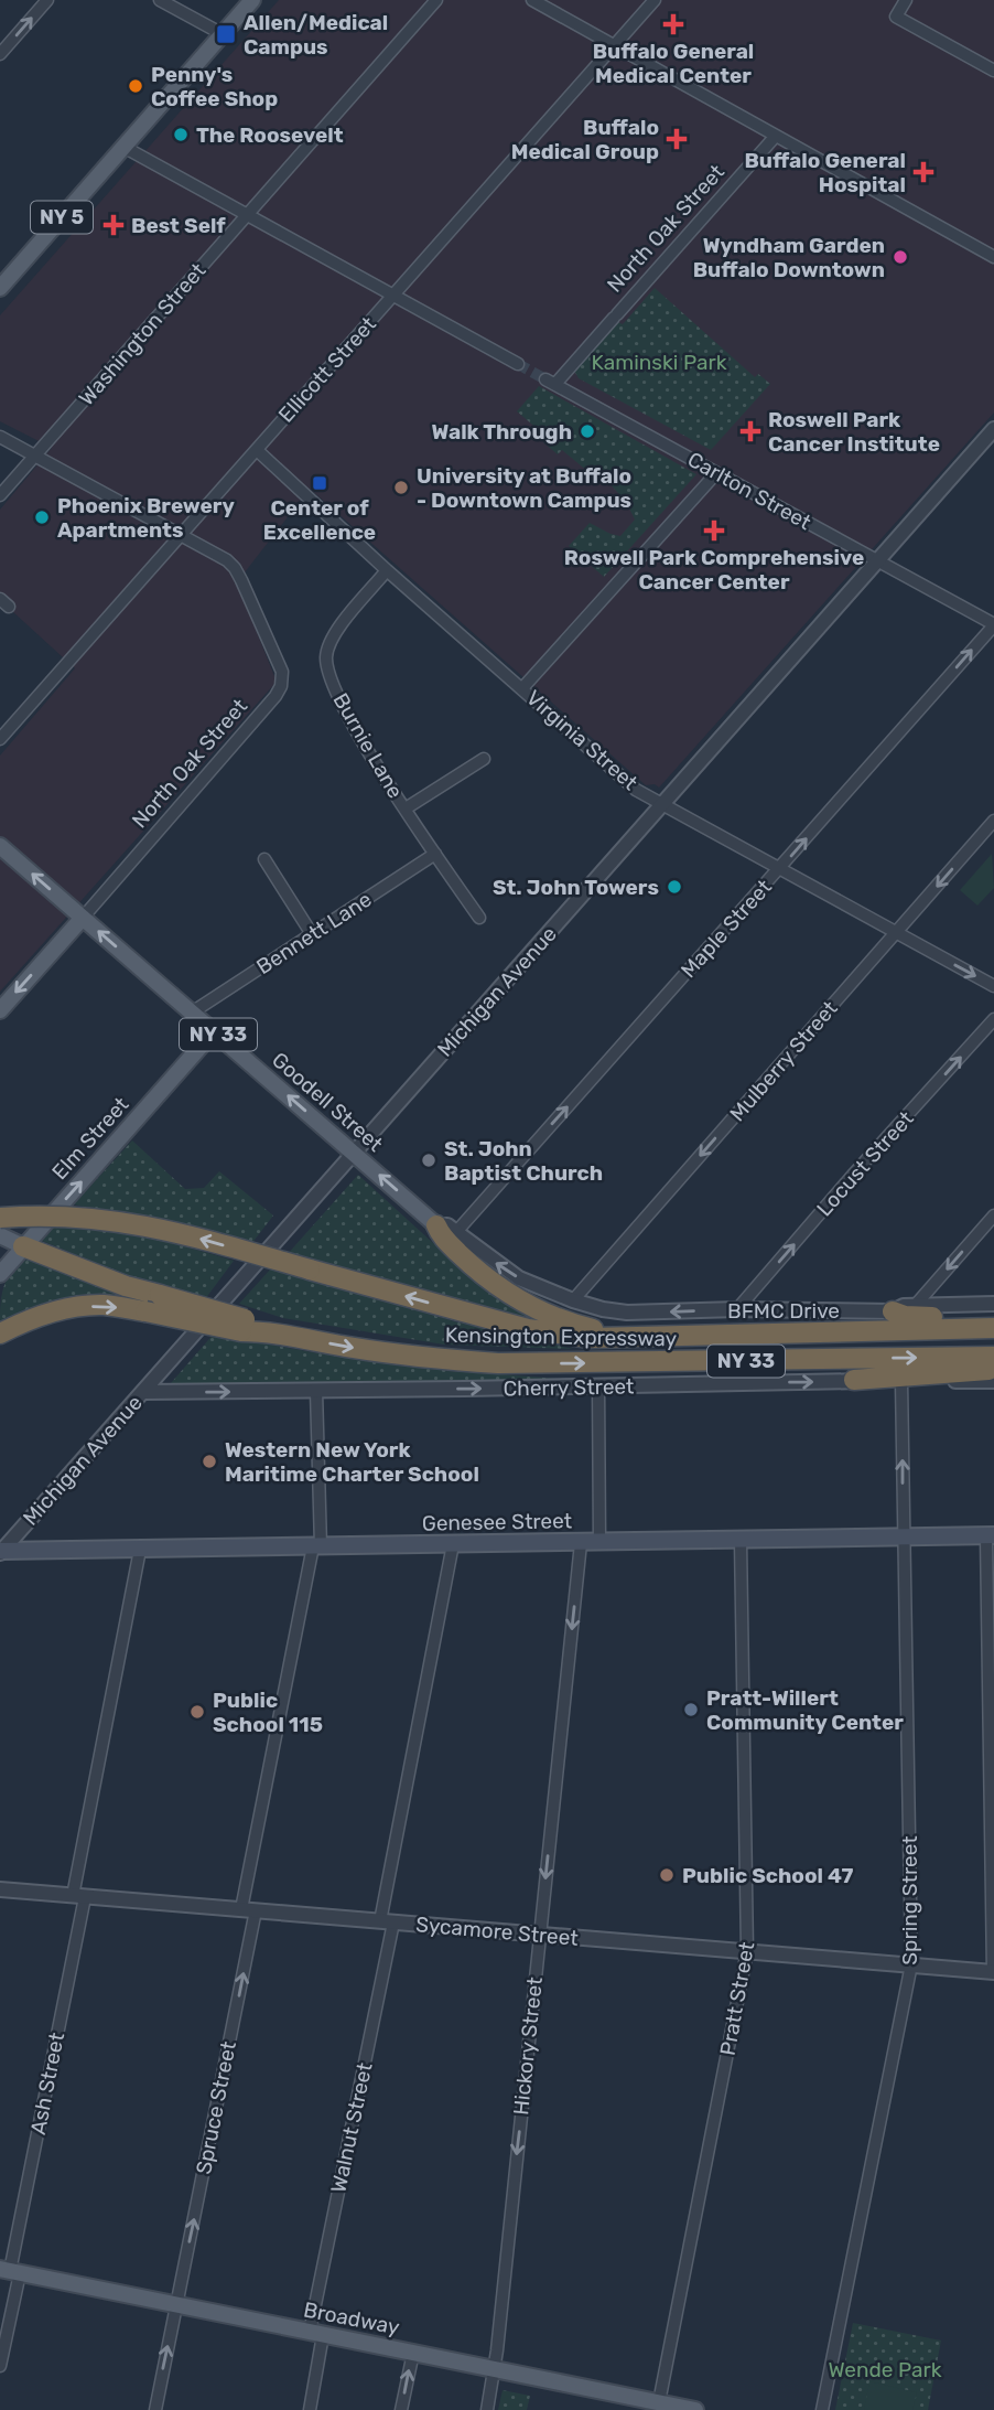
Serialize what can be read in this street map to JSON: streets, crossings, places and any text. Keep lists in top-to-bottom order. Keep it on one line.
{"streets":{"highway":["NY 33","Kensington Expressway"],"main road":["NY 5","North Oak Street","Goodell Street","Elm Street","Genesee Street","Broadway"],"street":["Washington Street","Ellicott Street","Carlton Street","Virginia Street","Burnie Lane","Maple Street","Bennett Lane","Michigan Avenue","Mulberry Street","Locust Street","BFMC Drive","Cherry Street","Spring Street","Sycamore Street","Pratt Street","Hickory Street","Ash Street","Spruce Street","Walnut Street"]},"crossings":[["North Oak Street","Ellicott Street"],["North Oak Street","Carlton Street"],["North Oak Street","Goodell Street"],["Ellicott Street","Virginia Street"],["Carlton Street","Maple Street"],["Carlton Street","Michigan Avenue"],["Virginia Street","Burnie Lane"],["Virginia Street","Maple Street"],["Virginia Street","Michigan Avenue"],["Virginia Street","Mulberry Street"],["Burnie Lane","Bennett Lane"],["Maple Street","Goodell Street"],["Bennett Lane","Goodell Street"],["Michigan Avenue","Goodell Street"],["Michigan Avenue","Cherry Street"],["Michigan Avenue","Genesee Street"],["NY 33","Goodell Street"],["NY 33","Elm Street"],["NY 33","Kensington Expressway"],["Mulberry Street","Goodell Street"],["Mulberry Street","BFMC Drive"],["Goodell Street","Elm Street"],["Goodell Street","BFMC Drive"],["Locust Street","BFMC Drive"],["Cherry Street","Spring Street"],["Cherry Street","Spruce Street"],["Genesee Street","Spring Street"],["Genesee Street","Pratt Street"],["Genesee Street","Hickory Street"],["Genesee Street","Ash Street"],["Genesee Street","Spruce Street"],["Genesee Street","Walnut Street"],["Spring Street","Sycamore Street"],["Sycamore Street","Pratt Street"],["Sycamore Street","Hickory Street"],["Sycamore Street","Ash Street"],["Sycamore Street","Spruce Street"],["Sycamore Street","Walnut Street"],["Pratt Street","Broadway"],["Hickory Street","Broadway"],["Ash Street","Broadway"],["Spruce Street","Broadway"],["Walnut Street","Broadway"]],"one_way":["Maple Street","Mulberry Street","Goodell Street","Elm Street","Locust Street","BFMC Drive","Cherry Street","Hickory Street","Spruce Street"],"parks":["Kaminski Park","Wende Park"],"places":{"health":["Buffalo General Medical Center","Buffalo Medical Group","Buffalo General Hospital","Best Self","Roswell Park Cancer Institute","Roswell Park Comprehensive Cancer Center"],"transit":["Allen/Medical Campus","Center of Excellence"],"other":["Penny's Coffee Shop","The Roosevelt","Wyndham Garden Buffalo Downtown","Walk Through","University at Buffalo - Downtown Campus","Phoenix Brewery Apartments","St. John Towers","St. John Baptist Church","Western New York Maritime Charter School","Pratt-Willert Community Center","Public School 115","Public School 47"]}}
